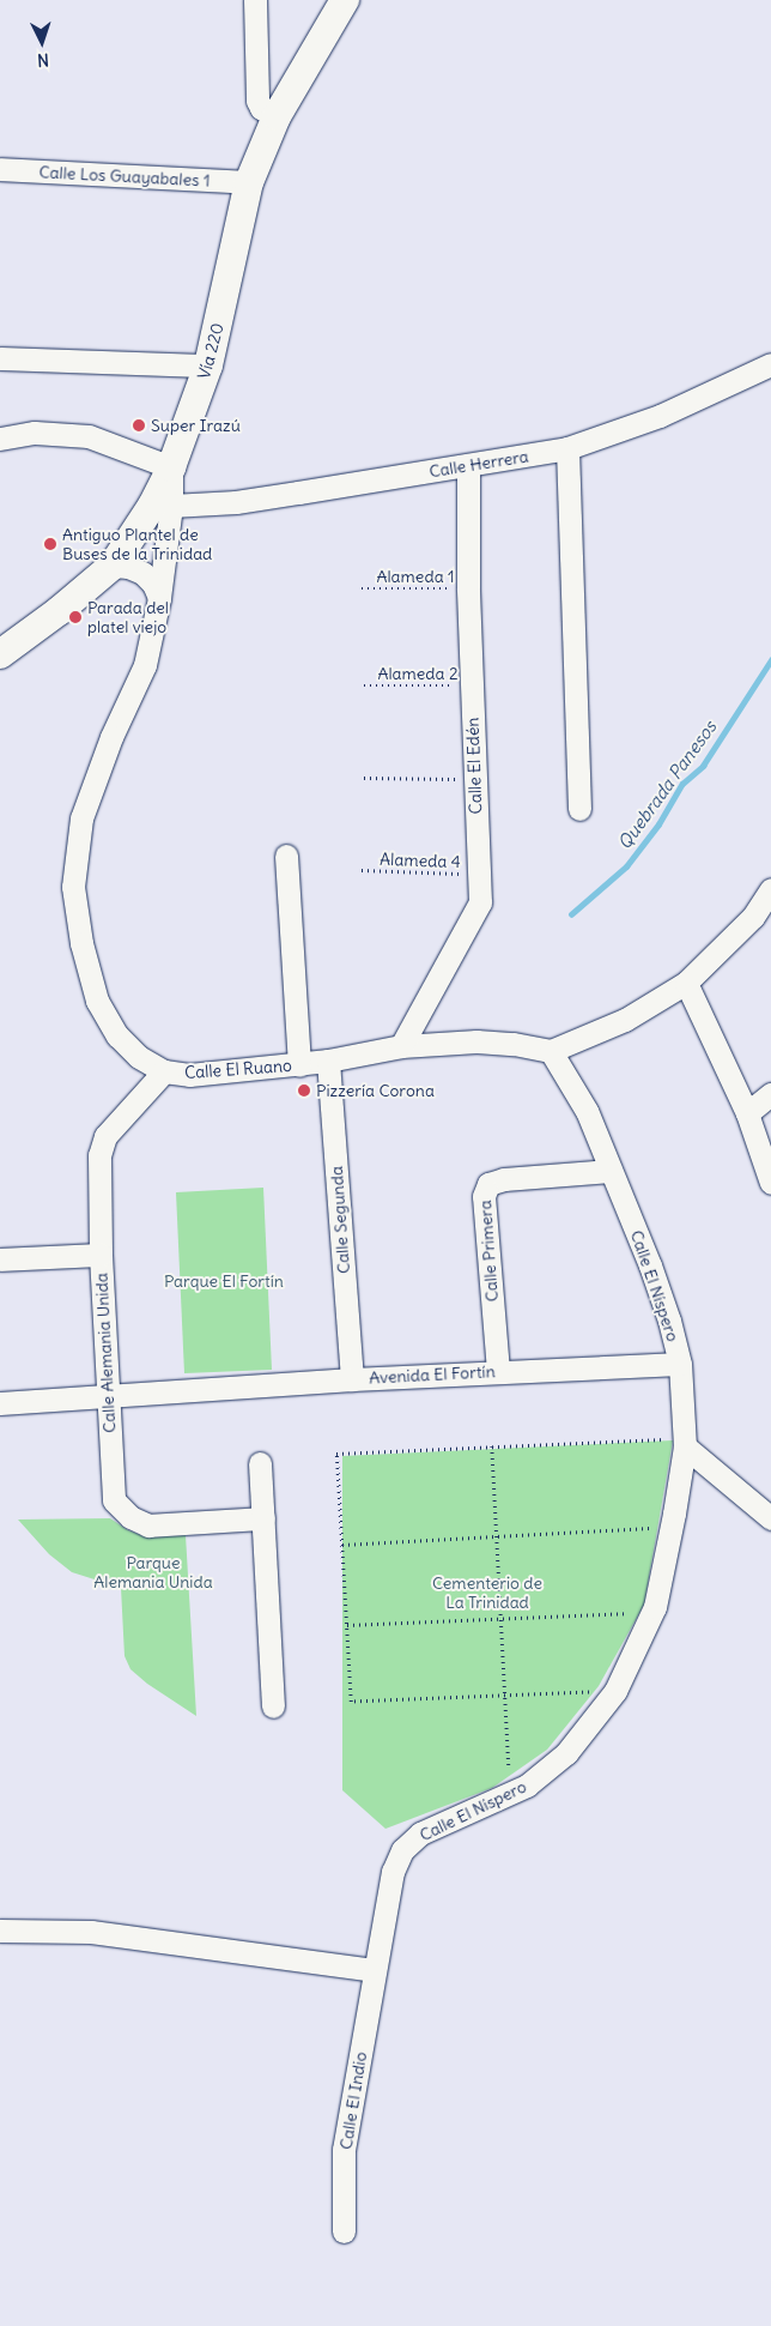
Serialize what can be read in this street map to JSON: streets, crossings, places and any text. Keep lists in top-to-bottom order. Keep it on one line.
{"streets":{"main road":["Vía 220"],"street":["Calle Los Guayabales 1","Calle Herrera","Calle El Edén","Calle El Ruano","Calle Segunda","Calle Primera","Calle El Níspero","Calle Alemania Unida","Avenida El Fortín","Calle El Indio"],"path":["Alameda 1","Alameda 2","Alameda 4"]},"crossings":[["Calle Los Guayabales 1","Vía 220"],["Vía 220","Calle El Ruano"],["Calle Herrera","Calle El Edén"],["Calle Herrera","Calle El Ruano"],["Alameda 1","Calle El Edén"],["Alameda 2","Calle El Edén"],["Calle El Edén","Alameda 4"],["Calle El Edén","Calle El Ruano"],["Calle El Ruano","Calle Segunda"],["Calle El Ruano","Calle El Níspero"],["Calle El Ruano","Calle Alemania Unida"],["Calle Segunda","Avenida El Fortín"],["Calle Primera","Calle El Níspero"],["Calle Primera","Avenida El Fortín"],["Calle El Níspero","Avenida El Fortín"],["Calle El Níspero","Calle El Indio"],["Calle Alemania Unida","Avenida El Fortín"]],"water":["Quebrada Panesos"],"parks":["Parque El Fortín","Parque Alemania Unida","Cementerio de La Trinidad"],"places":["Super Irazú","Antiguo Plantel de Buses de la Trinidad","Parada del platel viejo","Pizzería Corona"],"north":"bottom"}
